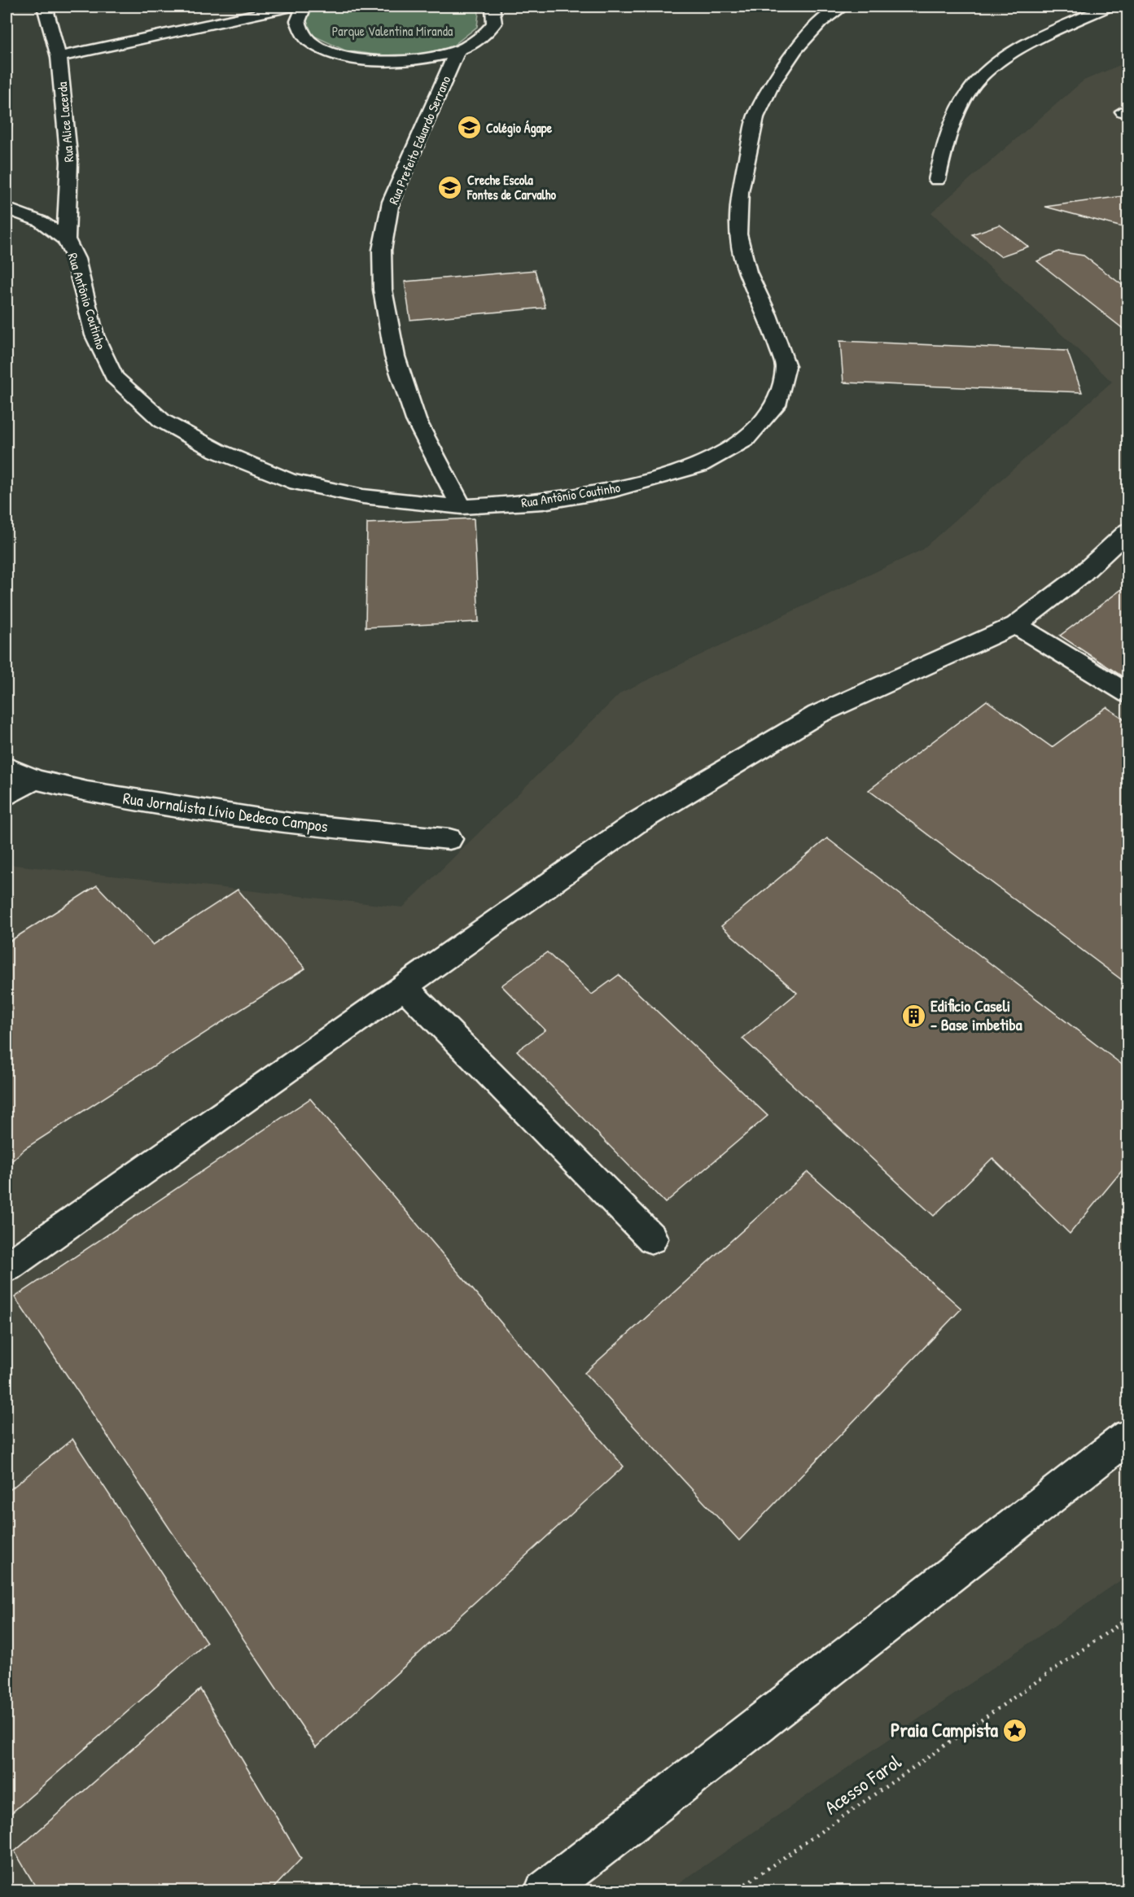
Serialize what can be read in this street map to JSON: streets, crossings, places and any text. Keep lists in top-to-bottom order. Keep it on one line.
{"streets":{"street":["Rua Alice Lacerda","Rua Prefeito Eduardo Serrano","Rua Antônio Coutinho","Rua Jornalista Lívio Dedeco Campos"],"path":["Acesso Farol"]},"crossings":[["Rua Alice Lacerda","Rua Antônio Coutinho"],["Rua Prefeito Eduardo Serrano","Rua Antônio Coutinho"]],"parks":["Parque Valentina Miranda"],"places":{"school or university":["Colégio Ágape","Creche Escola Fontes de Carvalho"],"building":["Edificio Caseli - Base imbetiba"],"place":["Praia Campista"]}}
